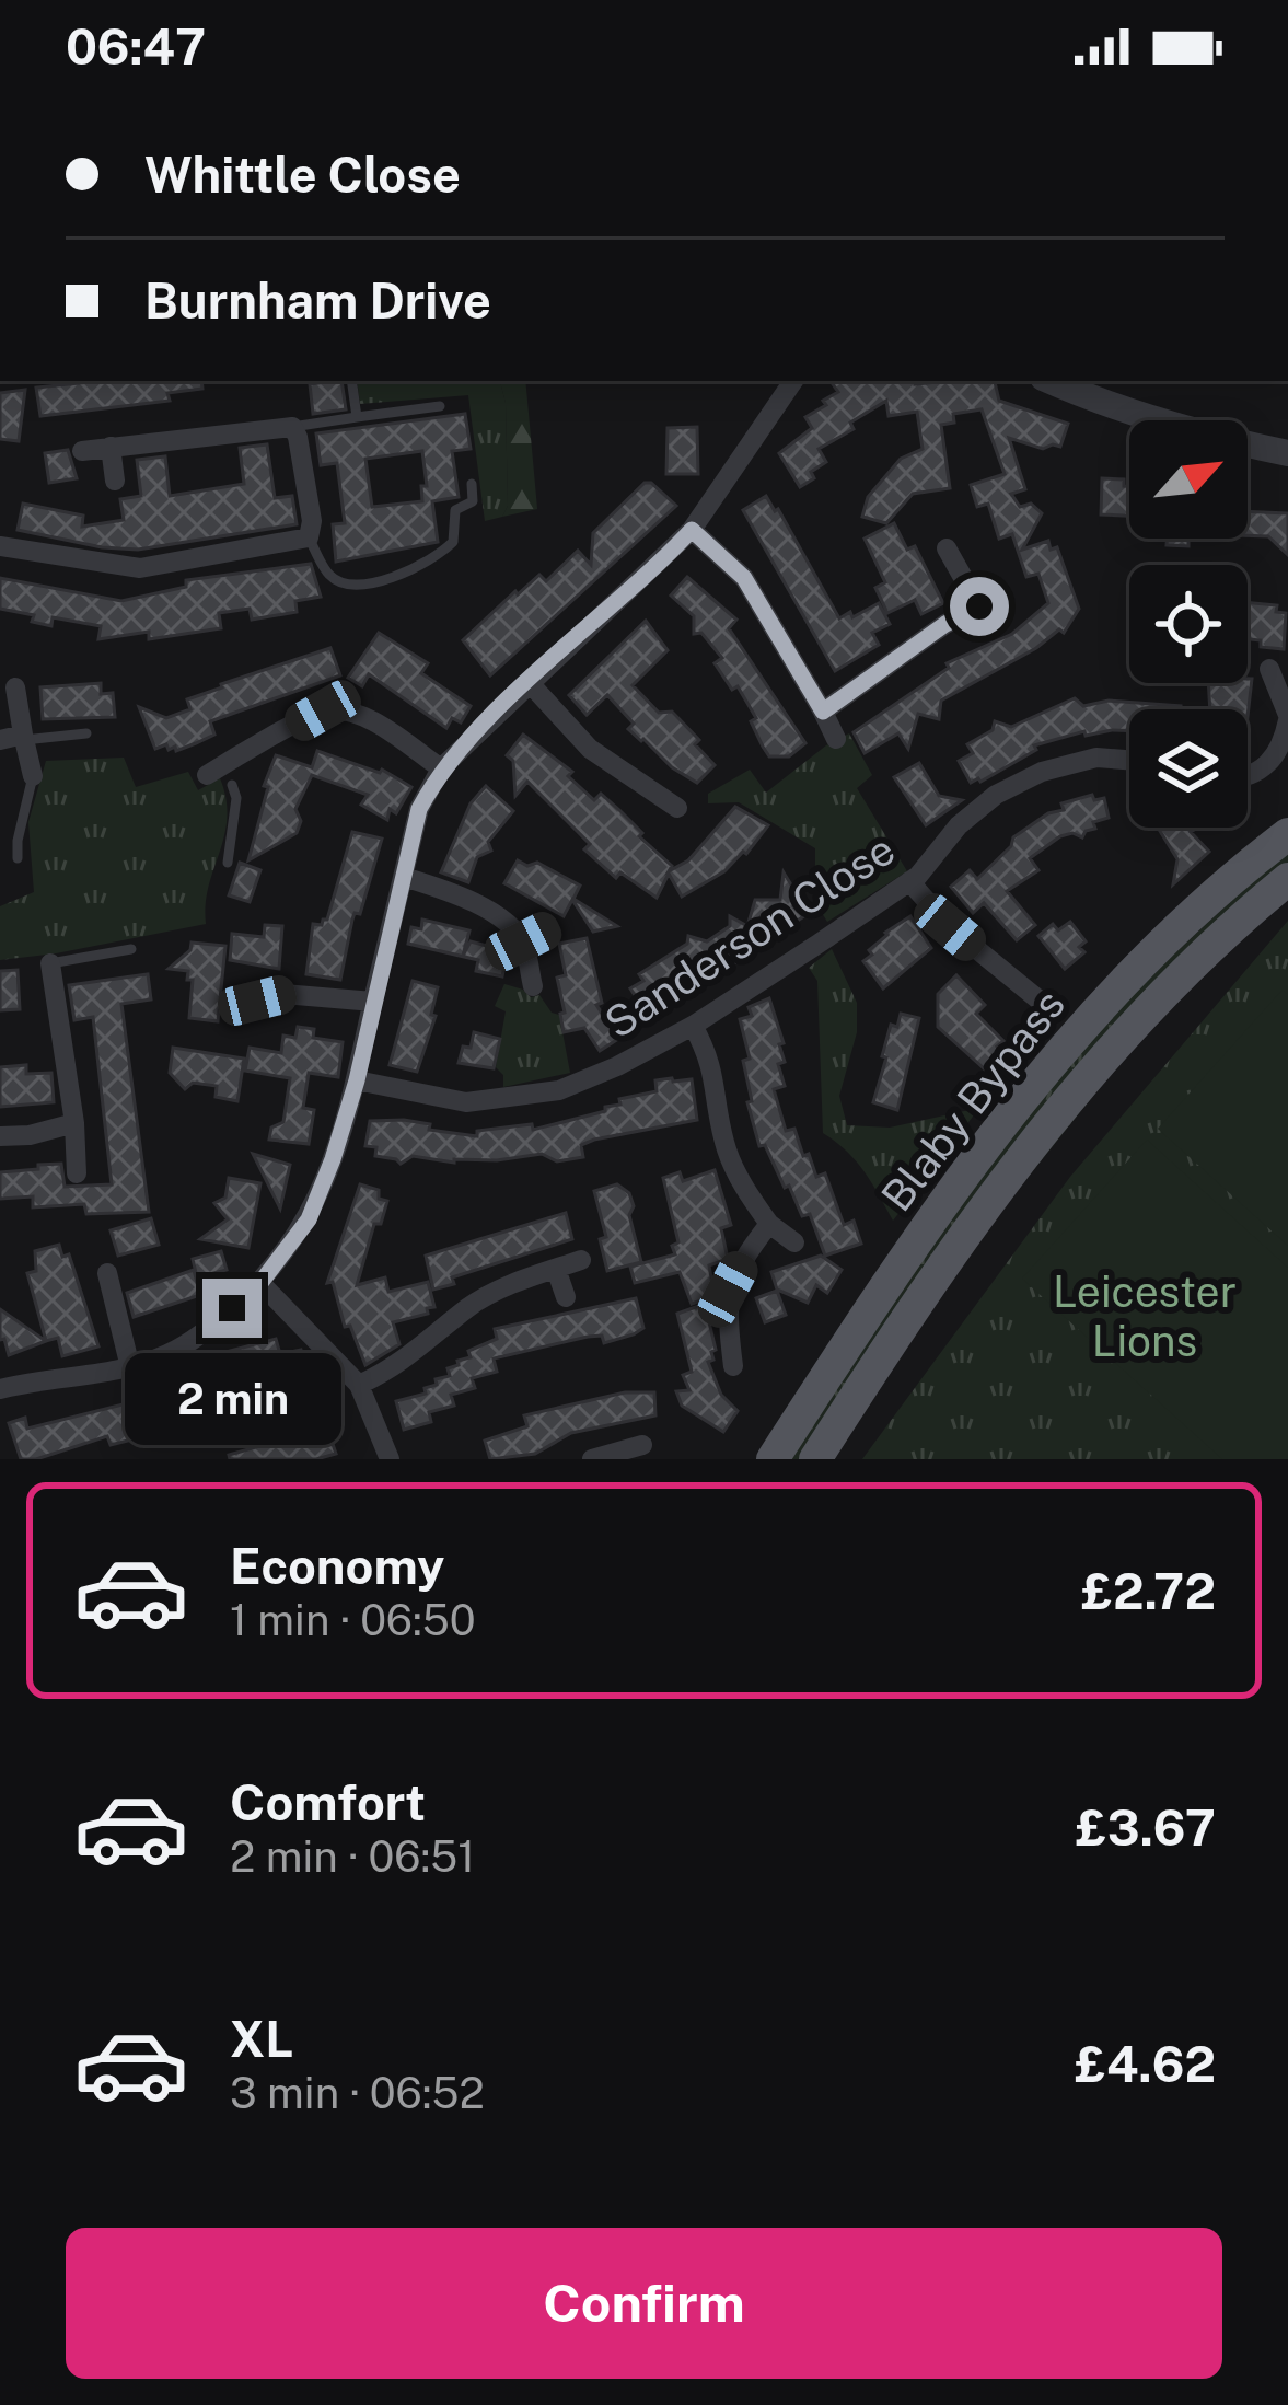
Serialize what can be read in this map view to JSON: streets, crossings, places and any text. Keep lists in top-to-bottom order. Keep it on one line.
{"streets":{"main road":["Blaby Bypass"],"street":["Sanderson Close"]},"parks":["Leicester Lions"],"north":"top right","page":{"status":"06:47","banner":["Whittle Close","Burnham Drive"],"bubble":"2 min","list":[{"name":"Economy","note":"1 min · 06:50","value":"£2.72"},{"name":"Comfort","note":"2 min · 06:51","value":"£3.67"},{"name":"XL","note":"3 min · 06:52","value":"£4.62"}],"buttons":"Confirm"}}
